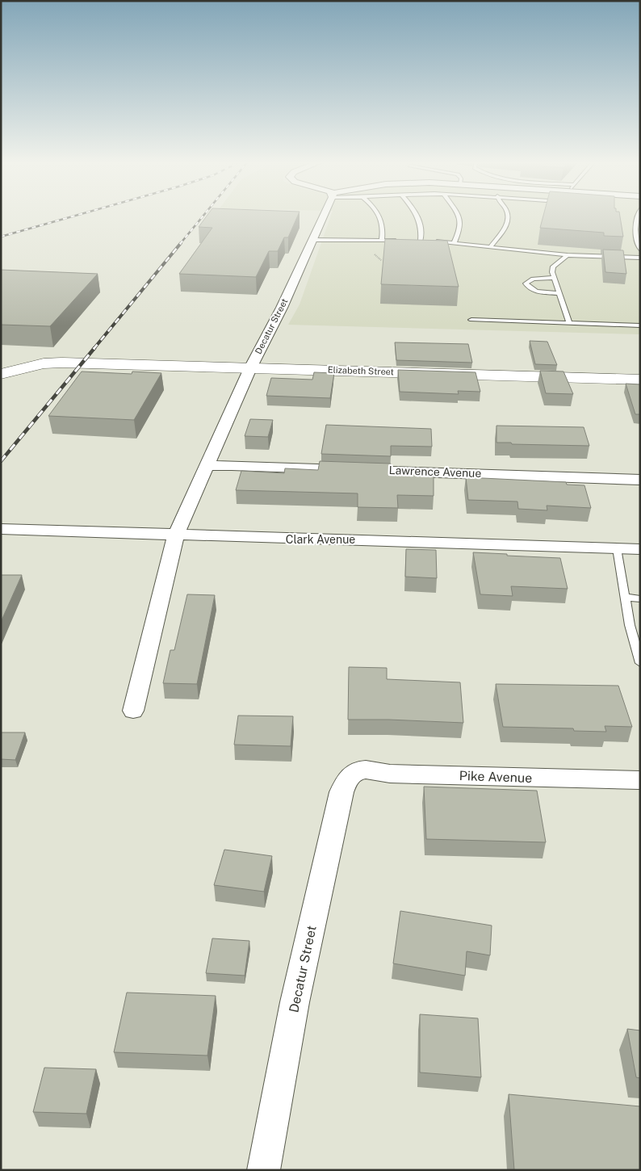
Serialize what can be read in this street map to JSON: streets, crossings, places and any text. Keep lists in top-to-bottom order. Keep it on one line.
{"streets":{"street":["Decatur Street","Elizabeth Street","Lawrence Avenue","Clark Avenue","Pike Avenue"]},"crossings":[["Decatur Street","Elizabeth Street"],["Decatur Street","Lawrence Avenue"],["Decatur Street","Clark Avenue"],["Decatur Street","Pike Avenue"]]}
